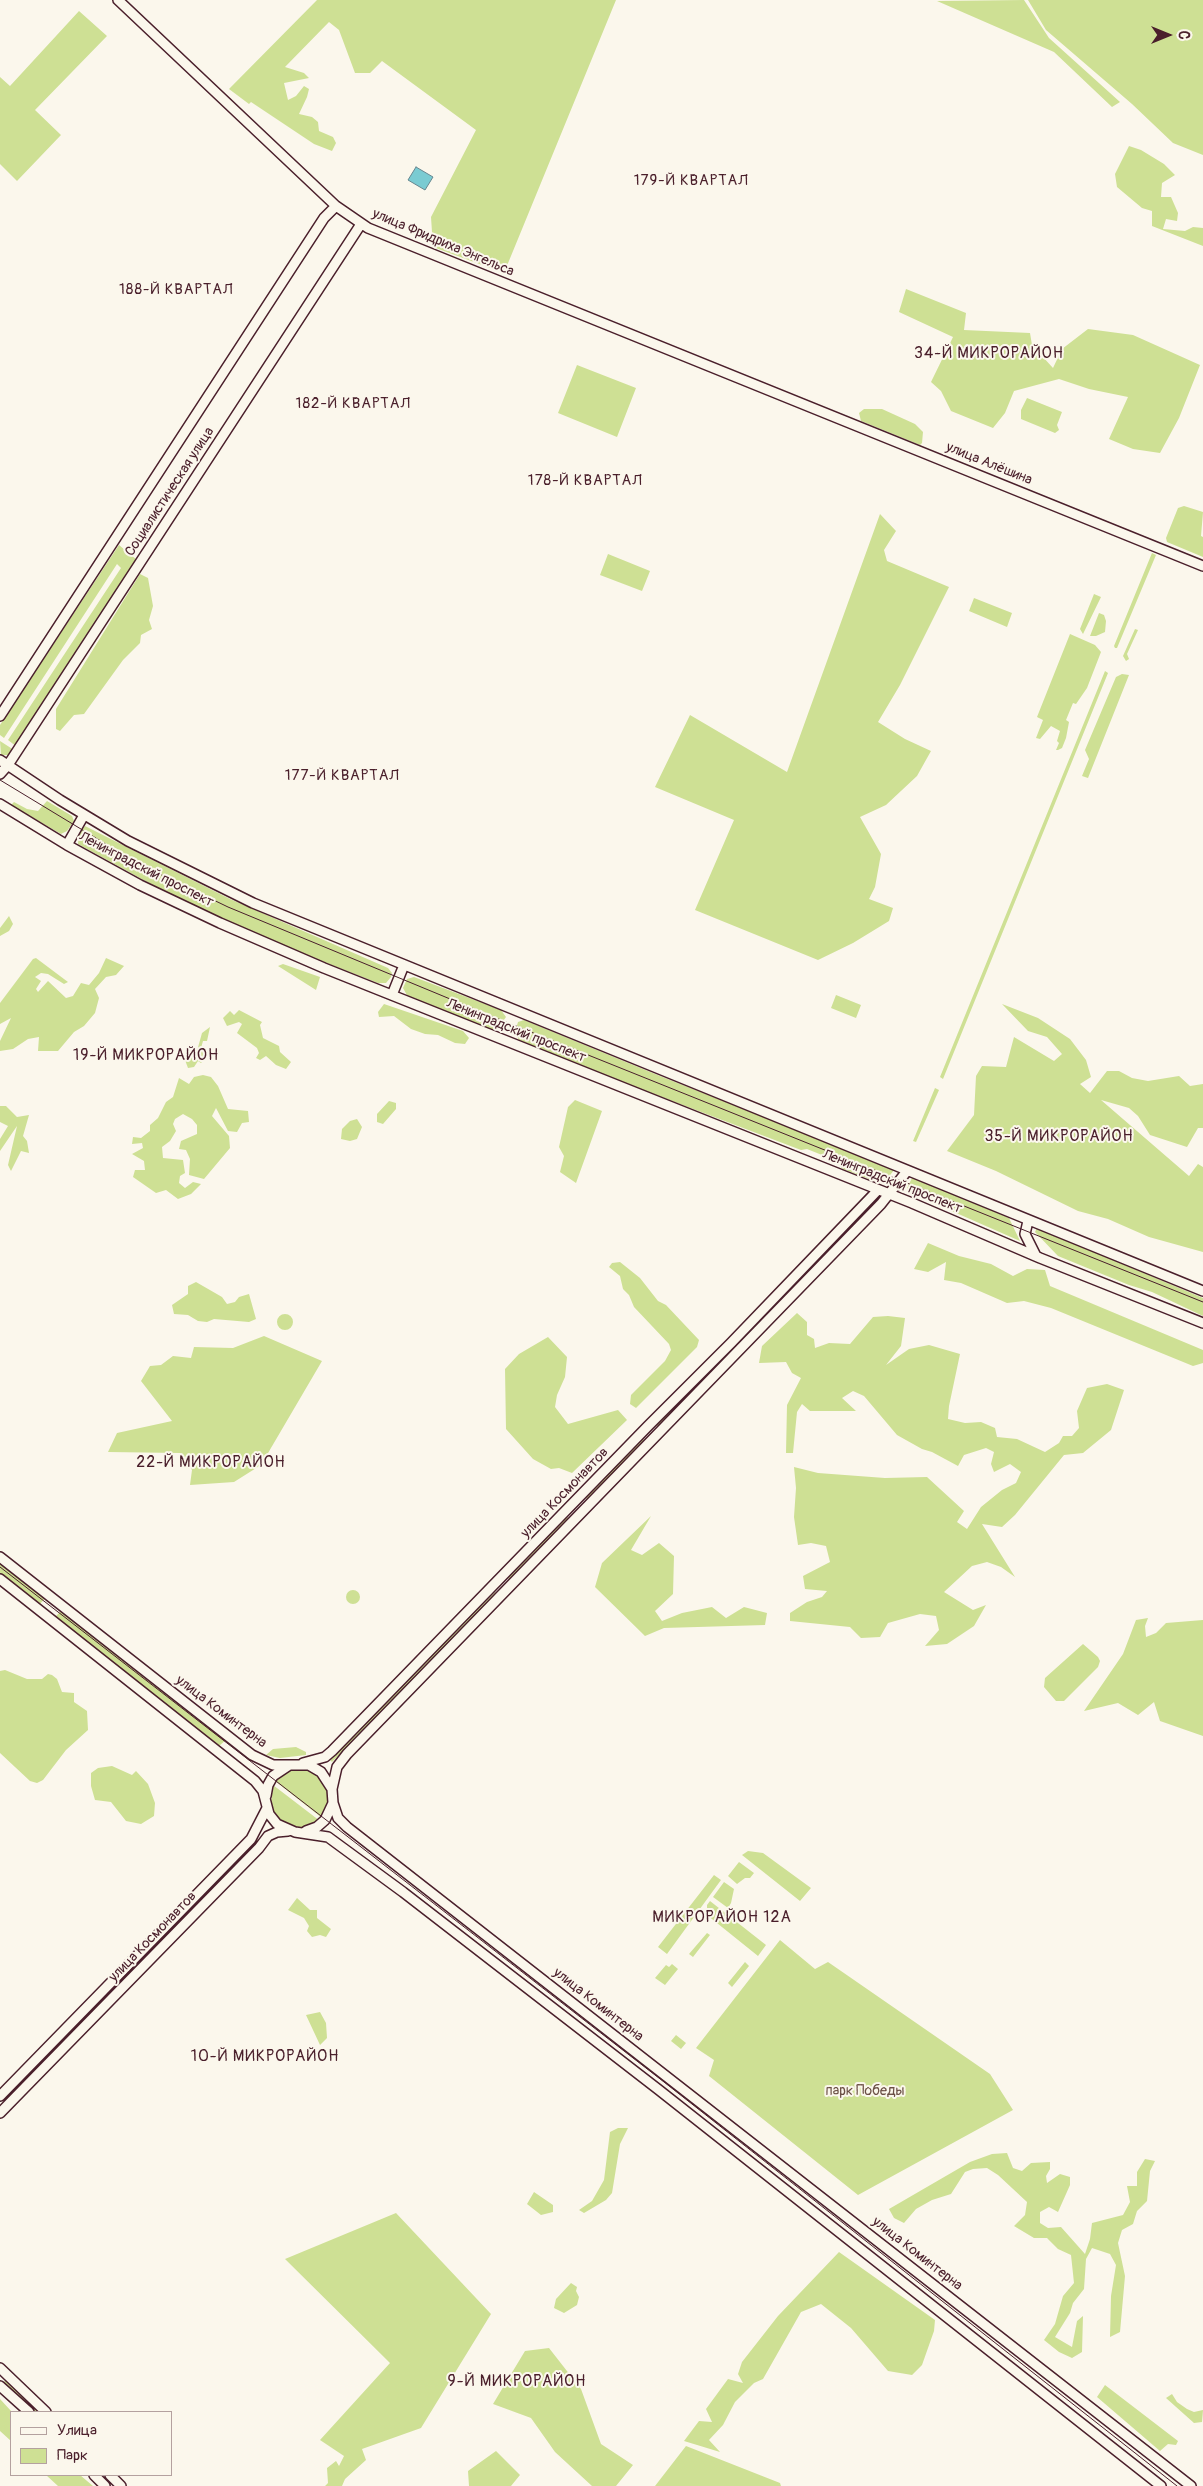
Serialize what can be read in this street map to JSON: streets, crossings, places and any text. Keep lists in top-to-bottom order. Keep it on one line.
{"streets":{"street":["улица Фридриха Энгельса","улица Алёшина","Социалистическая улица","Ленинградский проспект","улица Космонавтов","улица Коминтерна"]},"crossings":[["улица Фридриха Энгельса","улица Алёшина"],["улица Фридриха Энгельса","Социалистическая улица"],["Социалистическая улица","Ленинградский проспект"],["Ленинградский проспект","улица Космонавтов"],["улица Космонавтов","улица Коминтерна"]],"districts":["179-Й КВАРТАЛ","188-Й КВАРТАЛ","34-Й МИКРОРАЙОН","182-Й КВАРТАЛ","178-Й КВАРТАЛ","177-Й КВАРТАЛ","19-Й МИКРОРАЙОН","35-Й МИКРОРАЙОН","22-Й МИКРОРАЙОН","МИКРОРАЙОН 12А","10-Й МИКРОРАЙОН","9-Й МИКРОРАЙОН"],"parks":["парк Победы"],"legend":["Улица","Парк"],"north":"right"}
